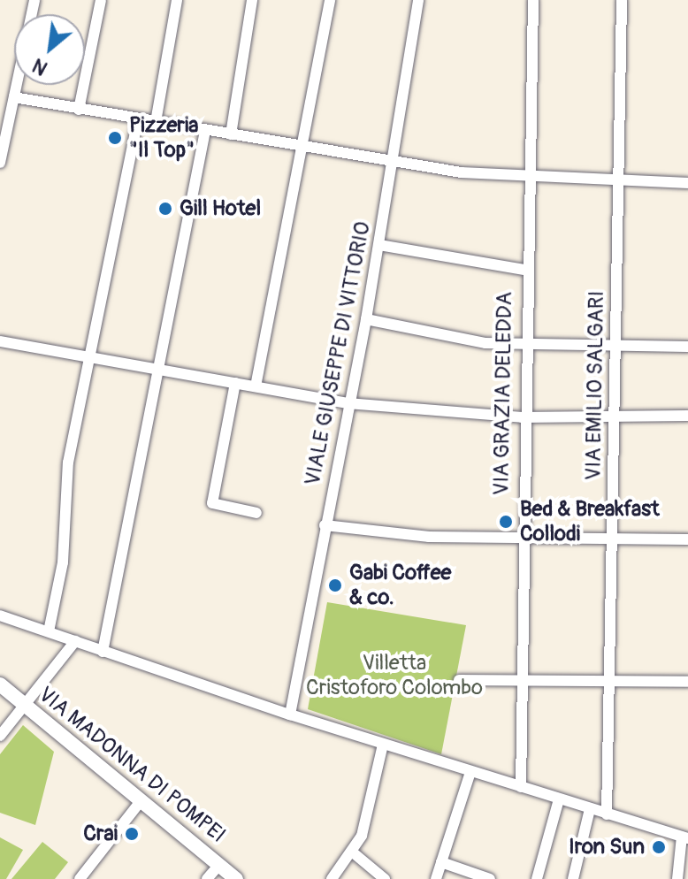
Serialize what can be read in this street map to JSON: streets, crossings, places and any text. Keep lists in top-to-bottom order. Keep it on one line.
{"streets":{"street":["VIALE GIUSEPPE DI VITTORIO","VIA EMILIO SALGARI","VIA GRAZIA DELEDDA","VIA MADONNA DI POMPEI"]},"parks":["Villetta Cristoforo Colombo"],"places":["Pizzeria \"Il Top\"","Gill Hotel","Bed & Breakfast Collodi","Gabi Coffee & co.","Crai","Iron Sun"],"north":"bottom left"}
